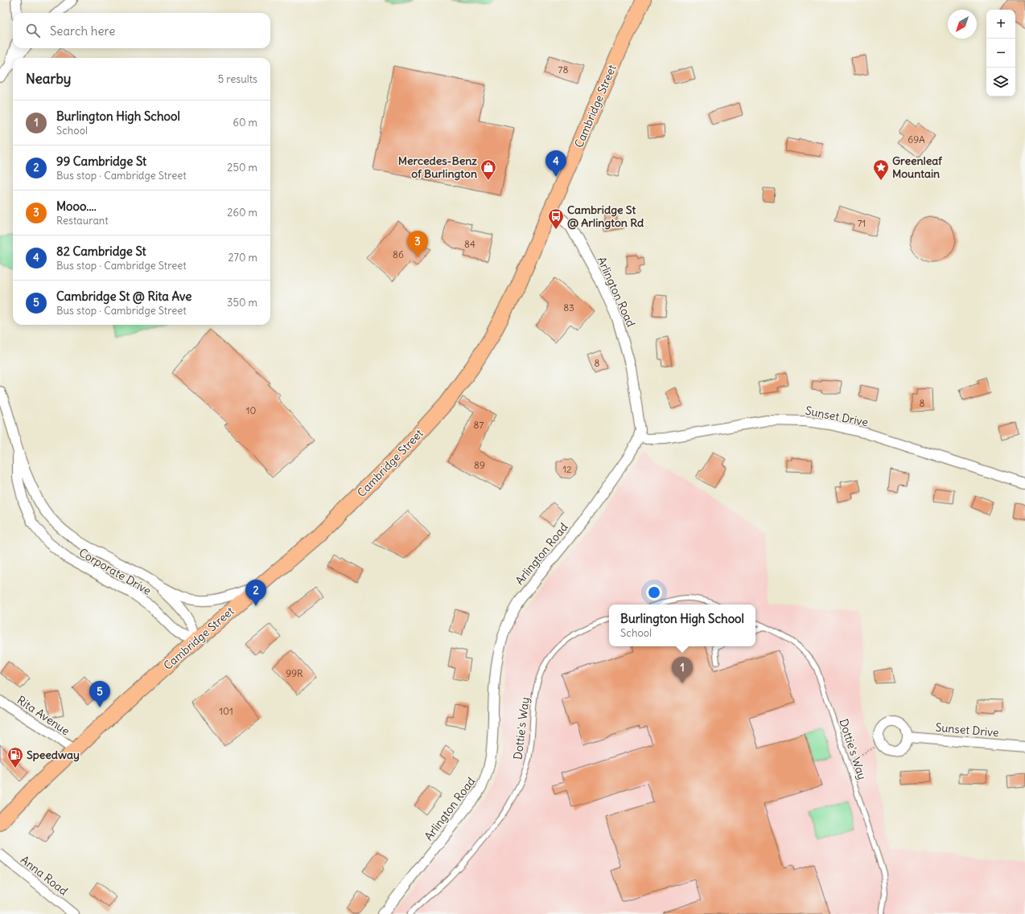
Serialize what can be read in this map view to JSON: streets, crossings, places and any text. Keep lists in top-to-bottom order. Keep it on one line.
{"streets":{"main road":["Cambridge Street"],"street":["Arlington Road","Sunset Drive","Corporate Drive","Rita Avenue","Anna Road"],"lane":["Dottie's Way"]},"crossings":[["Cambridge Street","Arlington Road"],["Cambridge Street","Corporate Drive"],["Cambridge Street","Rita Avenue"],["Arlington Road","Sunset Drive"]],"places":{"shop":["Mercedes-Benz of Burlington"],"place":["Greenleaf Mountain"],"bus stop":["Cambridge St @ Arlington Rd"],"fuel station":["Speedway"]},"house_numbers":["78","69A","71","84","86","83","8","8","10","87","89","12","99R","101"],"north":"bottom left","page":{"map_buttons":["+","−"],"search":"Search here","heading":["Nearby","5 results"],"list":[{"mark":"1","name":"Burlington High School","note":"School","value":"60 m"},{"mark":"2","name":"99 Cambridge St","note":"Bus stop · Cambridge Street","value":"250 m"},{"mark":"3","name":"Mooo....","note":"Restaurant","value":"260 m"},{"mark":"4","name":"82 Cambridge St","note":"Bus stop · Cambridge Street","value":"270 m"},{"mark":"5","name":"Cambridge St @ Rita Ave","note":"Bus stop · Cambridge Street","value":"350 m"}],"pins":["4","3","2","1","5"],"popup":["Burlington High School","School"]}}
